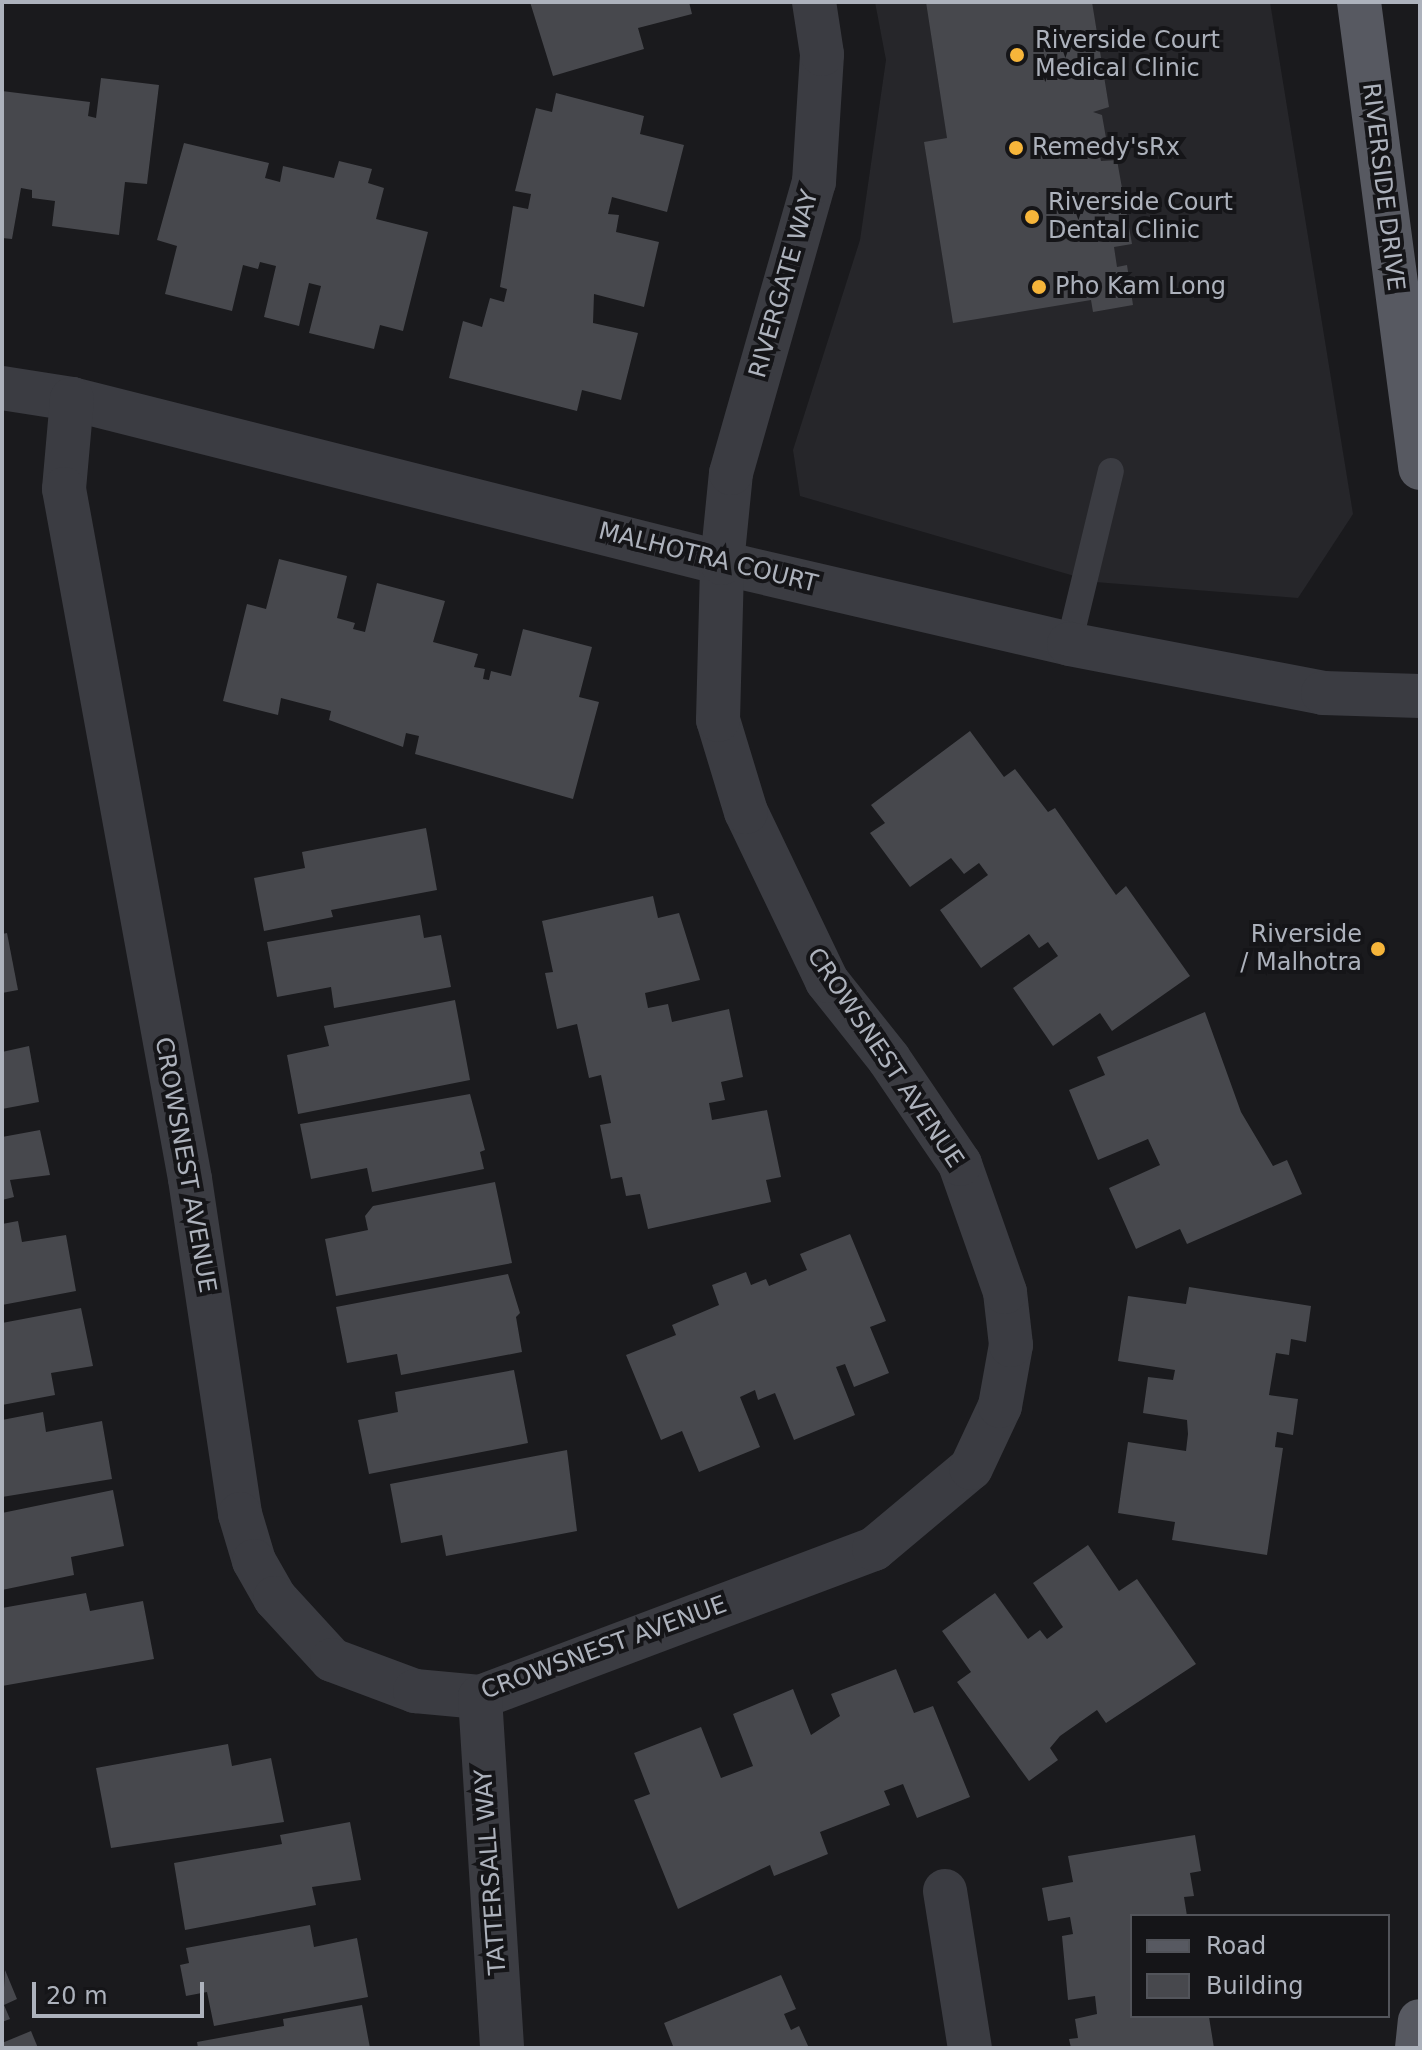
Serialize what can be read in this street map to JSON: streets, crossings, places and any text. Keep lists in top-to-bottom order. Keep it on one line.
{"streets":{"main road":["RIVERSIDE DRIVE"],"street":["RIVERGATE WAY","MALHOTRA COURT","CROWSNEST AVENUE","TATTERSALL WAY"]},"crossings":[["RIVERGATE WAY","MALHOTRA COURT"],["RIVERGATE WAY","CROWSNEST AVENUE"],["MALHOTRA COURT","CROWSNEST AVENUE"],["CROWSNEST AVENUE","TATTERSALL WAY"]],"places":["Riverside Court Medical Clinic","Remedy'sRx","Riverside Court Dental Clinic","Pho Kam Long","Riverside / Malhotra"],"legend":["Road","Building"],"scale_bar":"20 m"}
